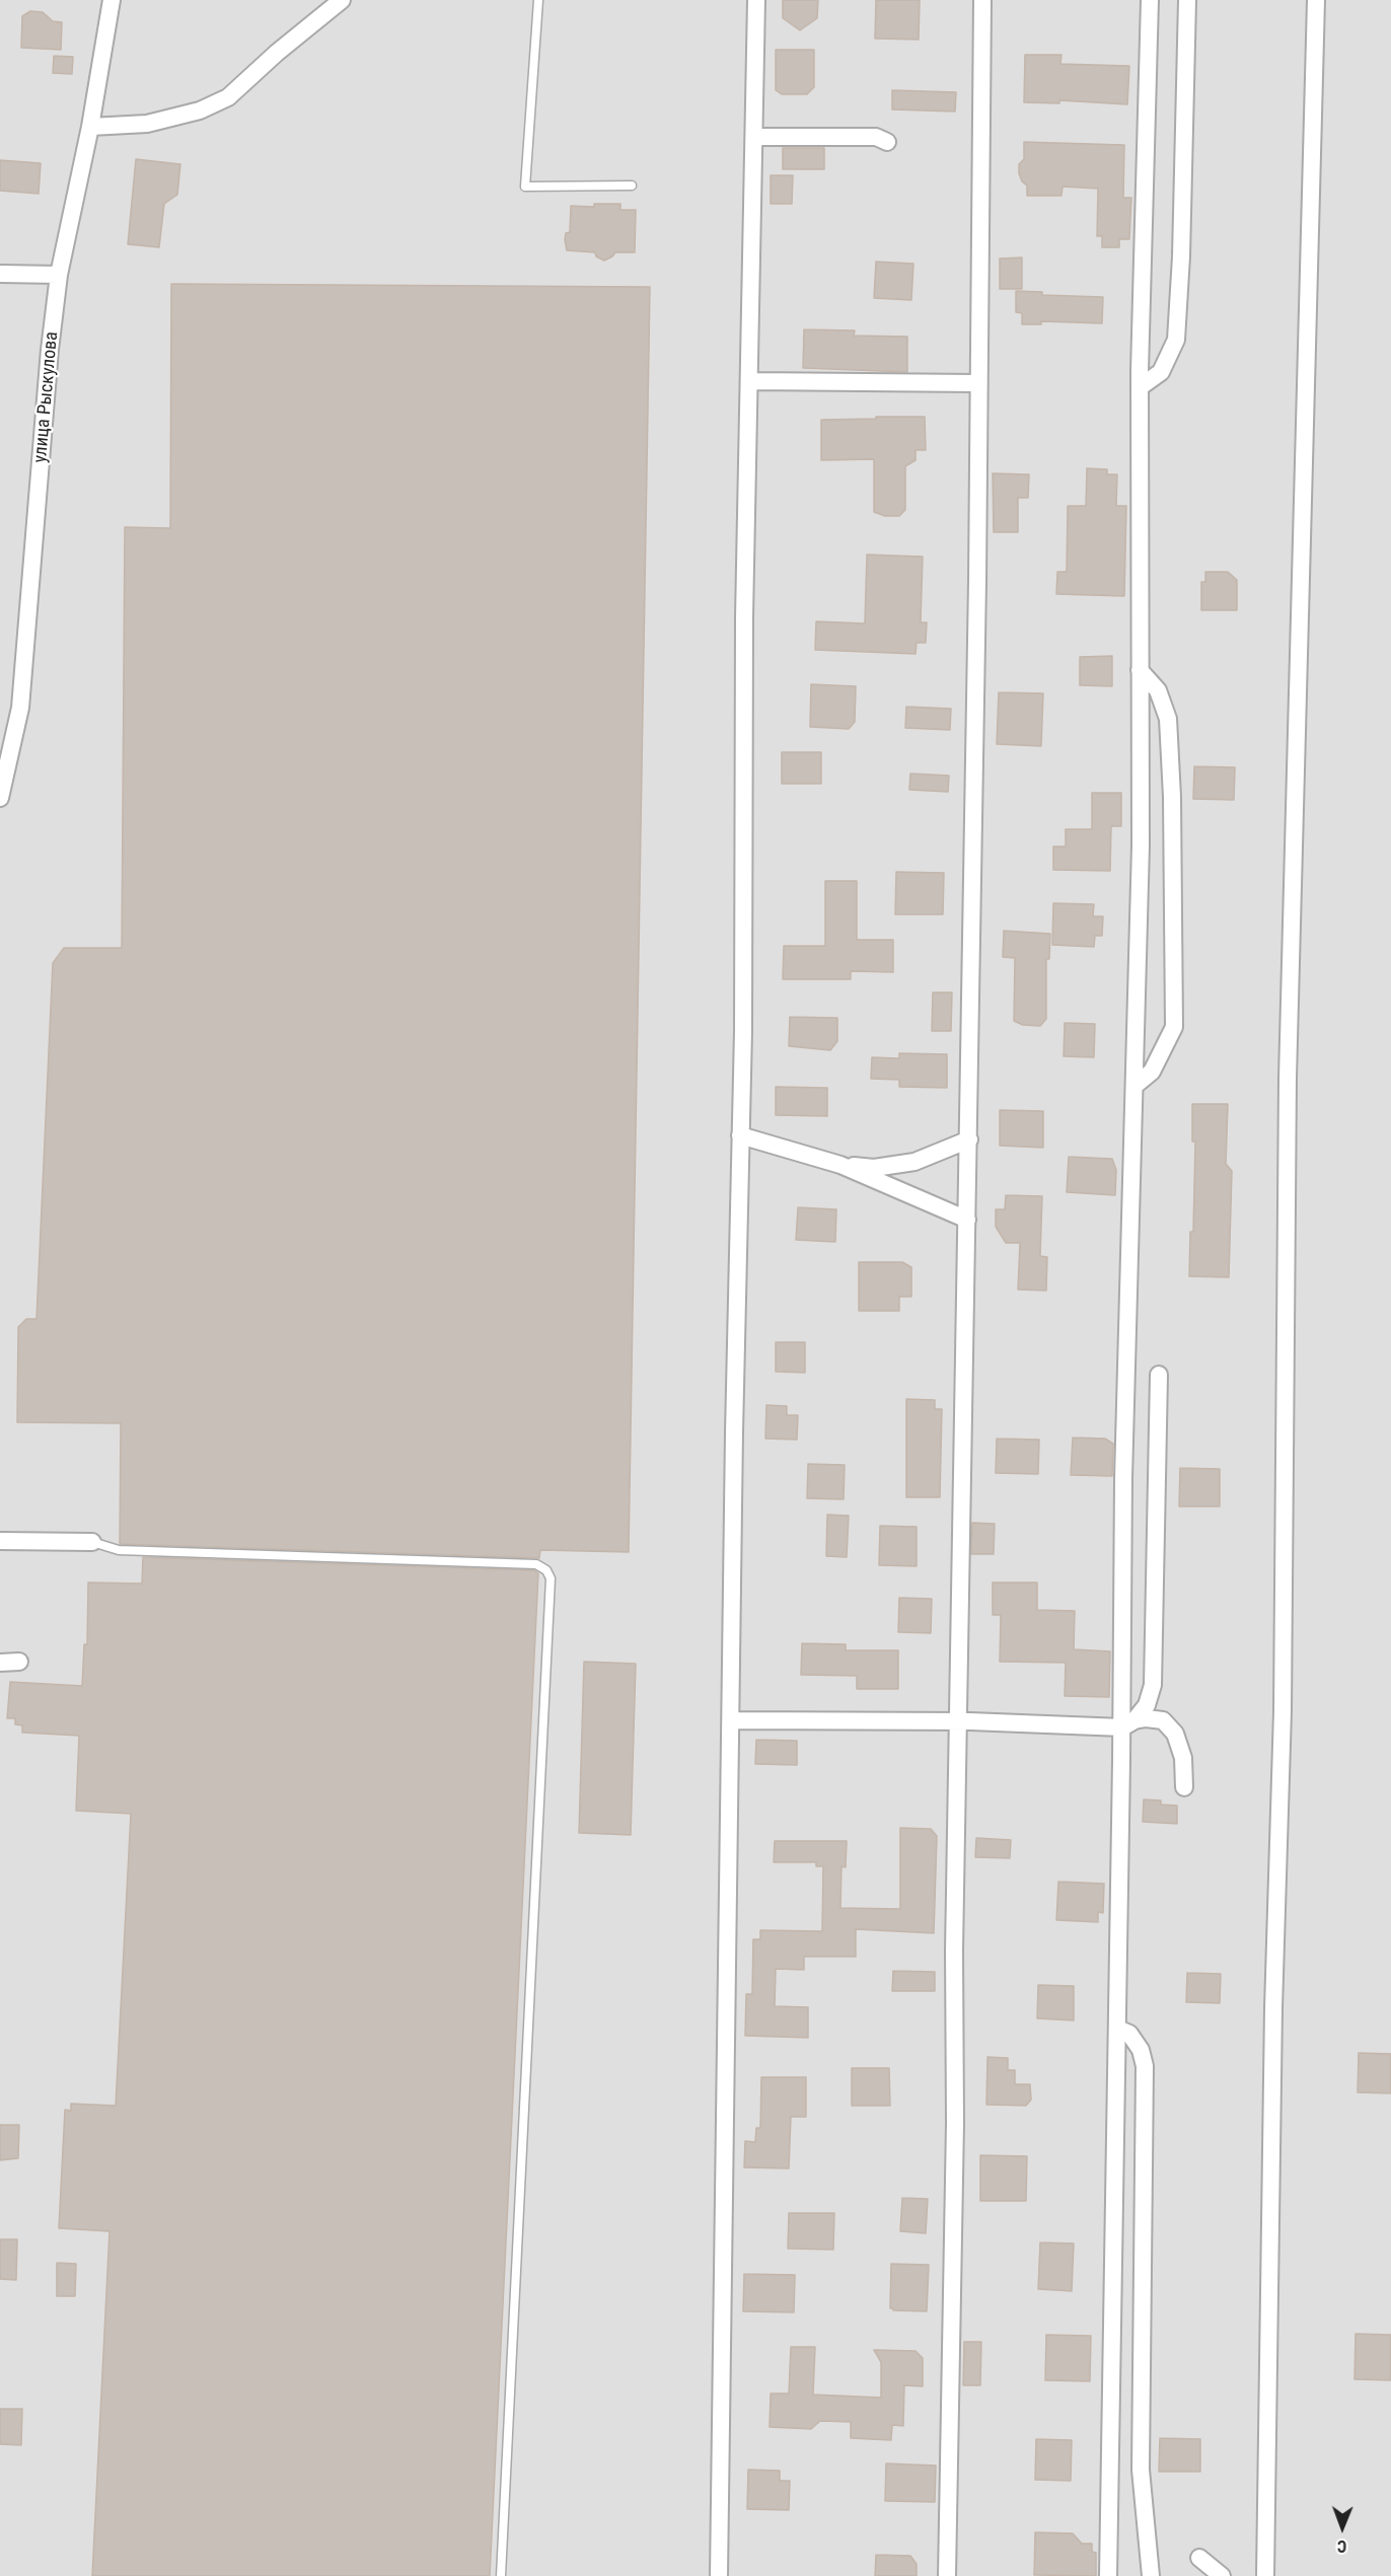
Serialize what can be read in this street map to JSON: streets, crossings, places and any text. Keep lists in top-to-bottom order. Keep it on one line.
{"streets":{"street":["улица Рыскулова"]},"north":"bottom"}
